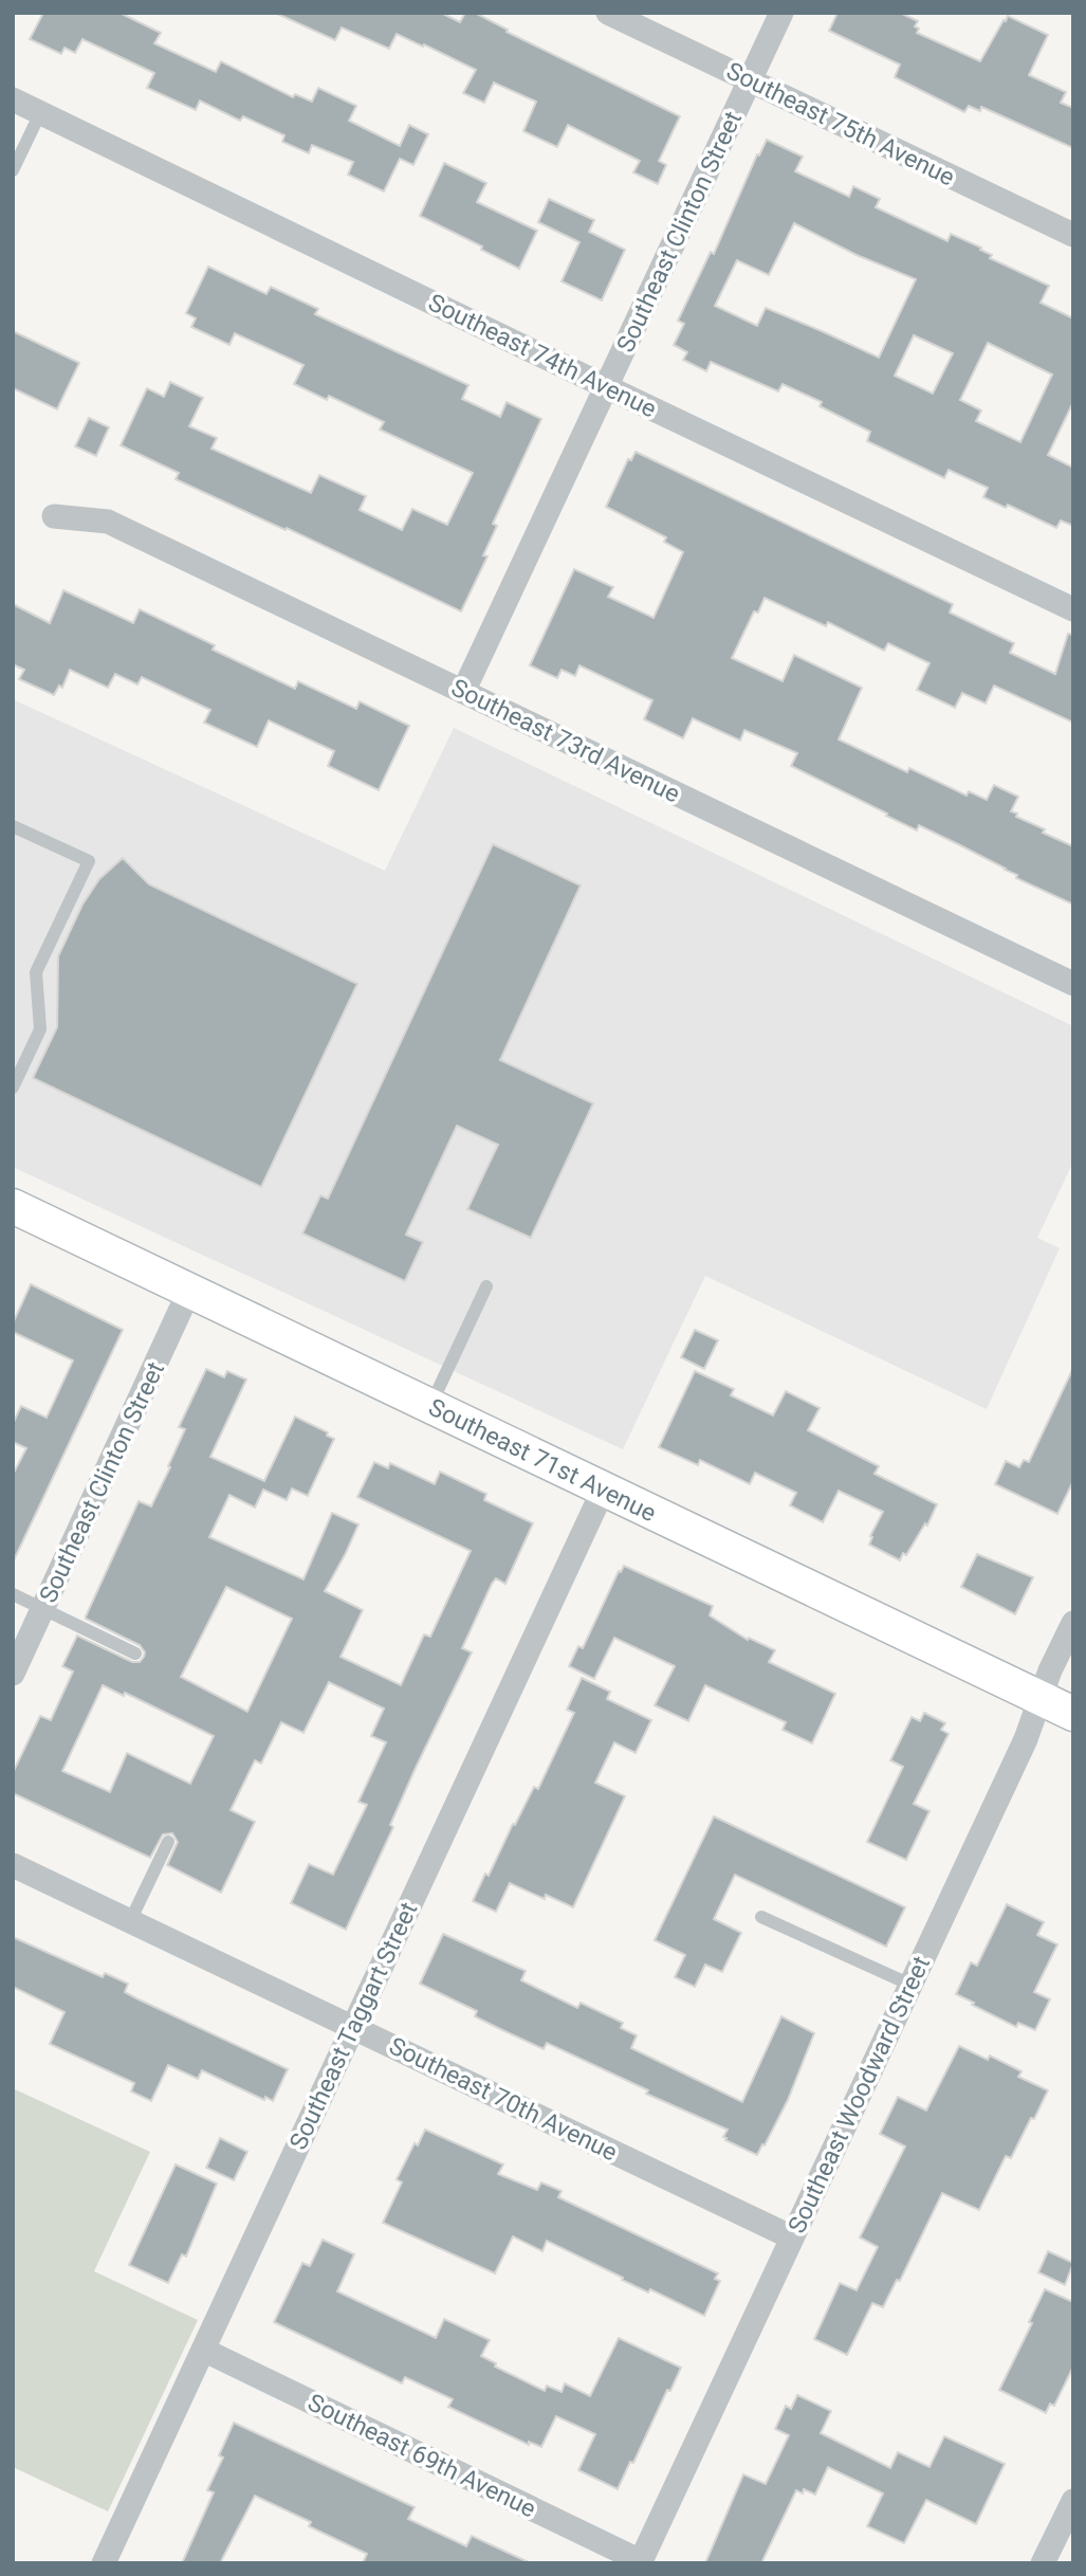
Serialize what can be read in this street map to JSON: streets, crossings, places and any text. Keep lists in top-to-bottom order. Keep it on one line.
{"streets":{"street":["Southeast 75th Avenue","Southeast Clinton Street","Southeast 74th Avenue","Southeast 73rd Avenue","Southeast 71st Avenue","Southeast Taggart Street","Southeast Woodward Street","Southeast 70th Avenue","Southeast 69th Avenue"]},"crossings":[["Southeast 75th Avenue","Southeast Clinton Street"],["Southeast Clinton Street","Southeast 74th Avenue"],["Southeast Clinton Street","Southeast 73rd Avenue"],["Southeast Clinton Street","Southeast 71st Avenue"],["Southeast 71st Avenue","Southeast Taggart Street"],["Southeast 71st Avenue","Southeast Woodward Street"],["Southeast Taggart Street","Southeast 70th Avenue"],["Southeast Taggart Street","Southeast 69th Avenue"],["Southeast Woodward Street","Southeast 70th Avenue"],["Southeast Woodward Street","Southeast 69th Avenue"]]}
